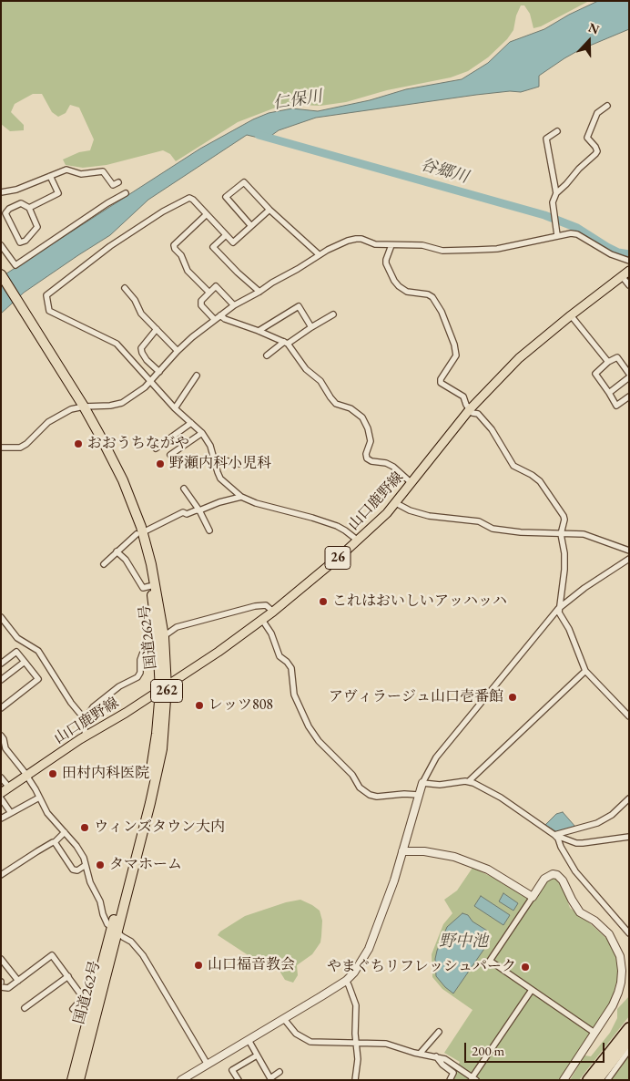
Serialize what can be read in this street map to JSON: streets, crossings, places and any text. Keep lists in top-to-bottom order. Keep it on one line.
{"streets":{"highway":["国道262号","262"],"main road":["山口鹿野線","26"]},"crossings":[["山口鹿野線","国道262号"]],"water":["仁保川","谷郷川","野中池"],"places":["おおうちながや","野瀬内科小児科","これはおいしいアッハッハ","アヴィラージュ山口壱番館","レッツ808","田村内科医院","ウィンズタウン大内","タマホーム","山口福音教会","やまぐちリフレッシュパーク"],"scale_bar":"200 m","north":"top"}
